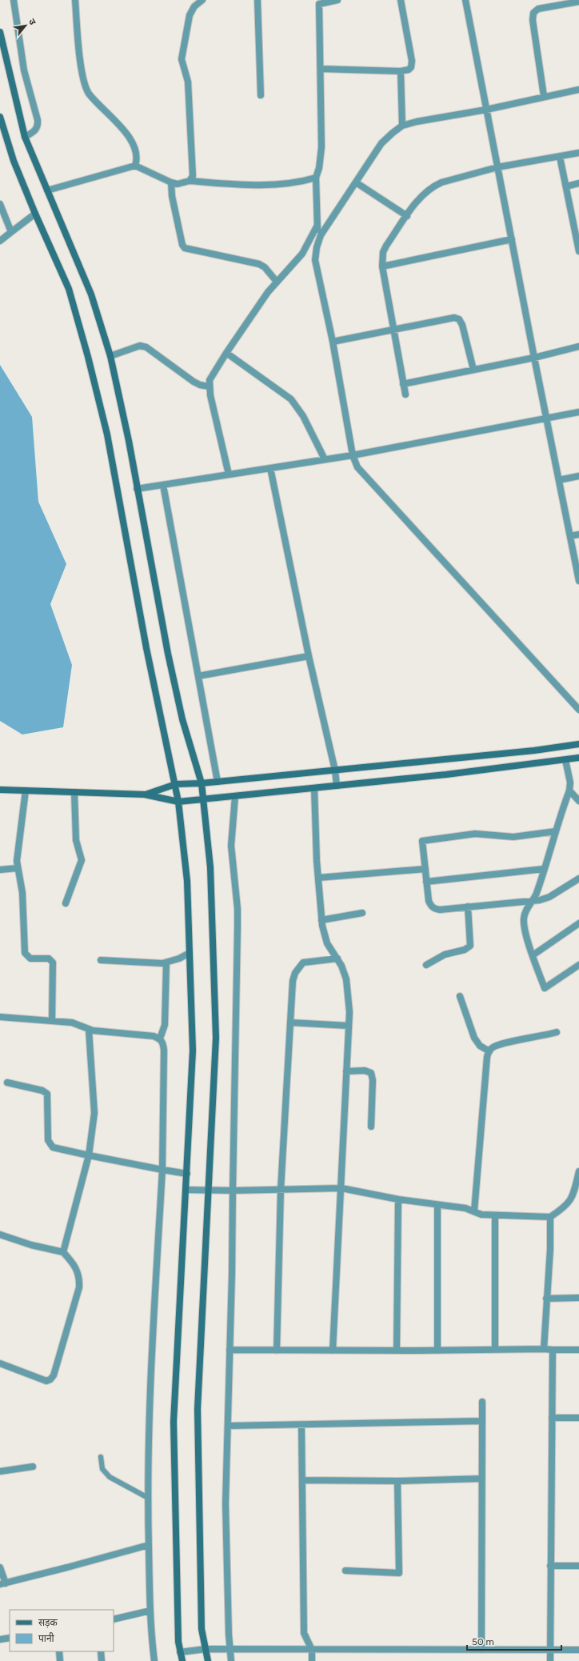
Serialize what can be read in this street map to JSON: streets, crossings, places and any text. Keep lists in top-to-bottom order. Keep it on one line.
{"legend":["सड़क","पानी"],"scale_bar":"50 m","north":"top right"}
